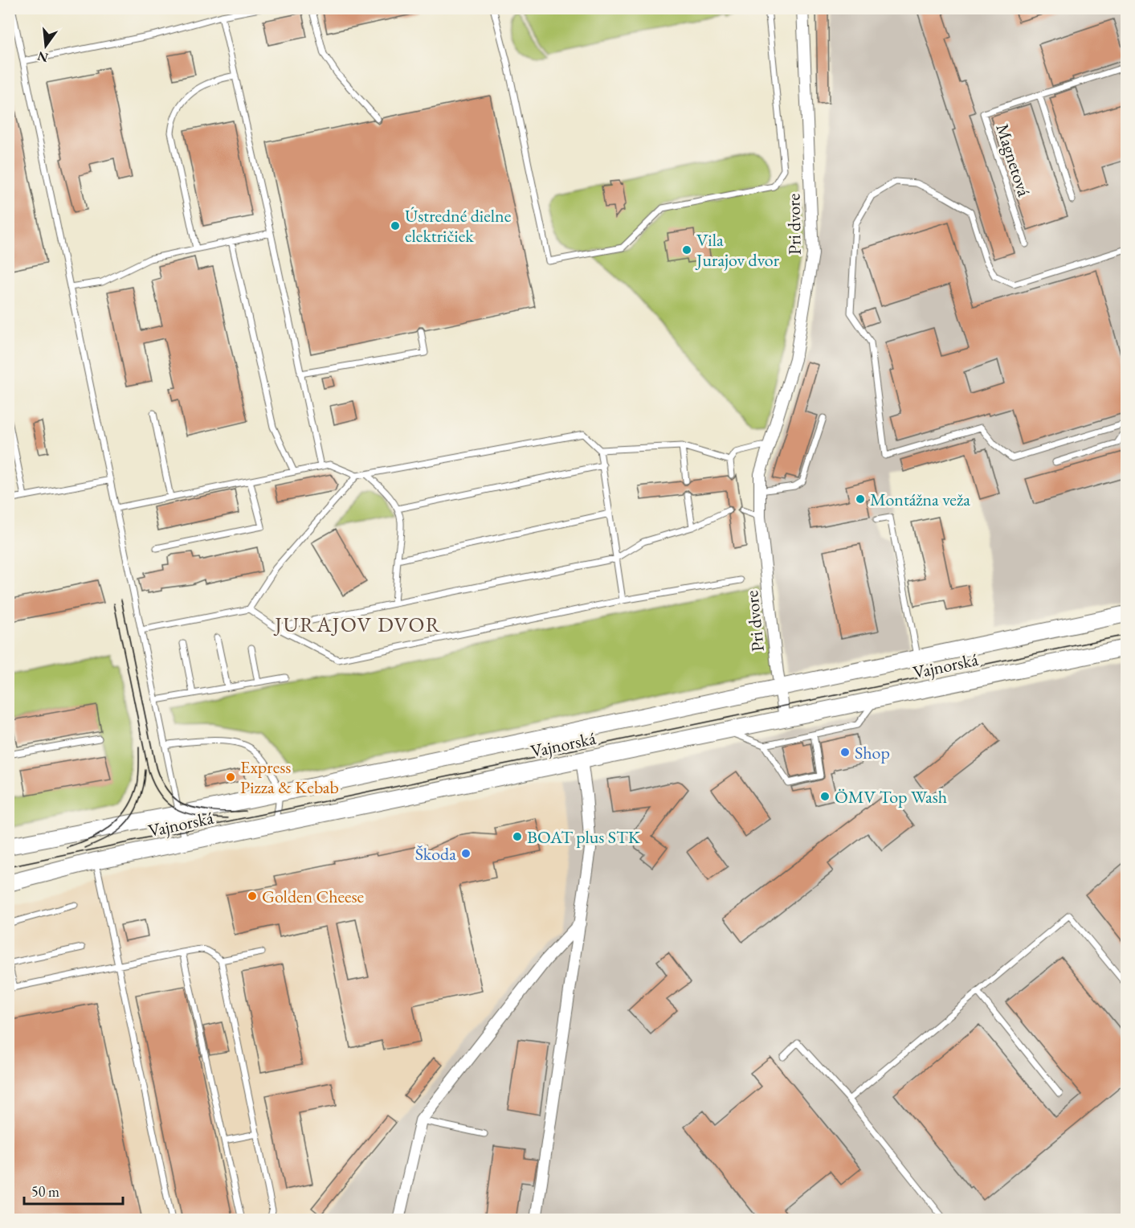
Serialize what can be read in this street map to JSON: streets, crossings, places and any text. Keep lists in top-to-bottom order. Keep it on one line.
{"streets":{"main road":["Vajnorská"],"street":["Pri dvore"],"lane":["Magnetová"]},"crossings":[["Pri dvore","Vajnorská"]],"districts":["JURAJOV DVOR"],"places":["Ústredné dielne električiek","Vila Jurajov dvor","Montážna veža","Shop","Express Pizza & Kebab","ÖMV Top Wash","BOAT plus STK","Škoda","Golden Cheese"],"scale_bar":"50 m","north":"bottom"}
